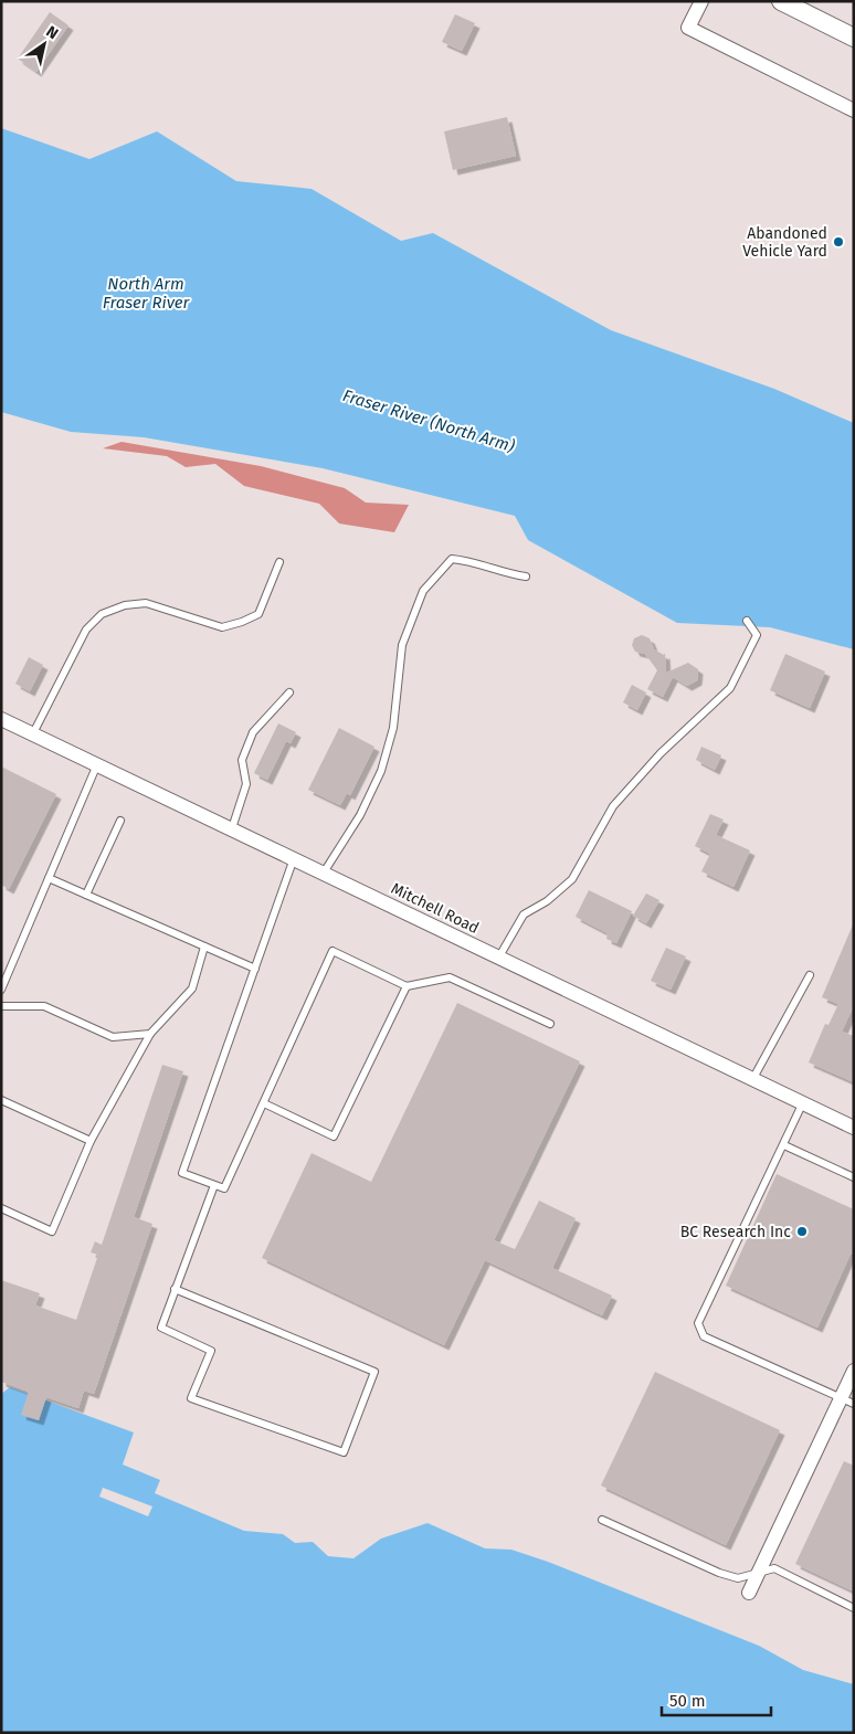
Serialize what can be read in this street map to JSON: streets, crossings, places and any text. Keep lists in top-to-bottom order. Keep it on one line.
{"streets":{"street":["Mitchell Road"]},"water":["North Arm Fraser River","Fraser River (North Arm)"],"places":["Abandoned Vehicle Yard","BC Research Inc"],"scale_bar":"50 m","north":"top right"}
